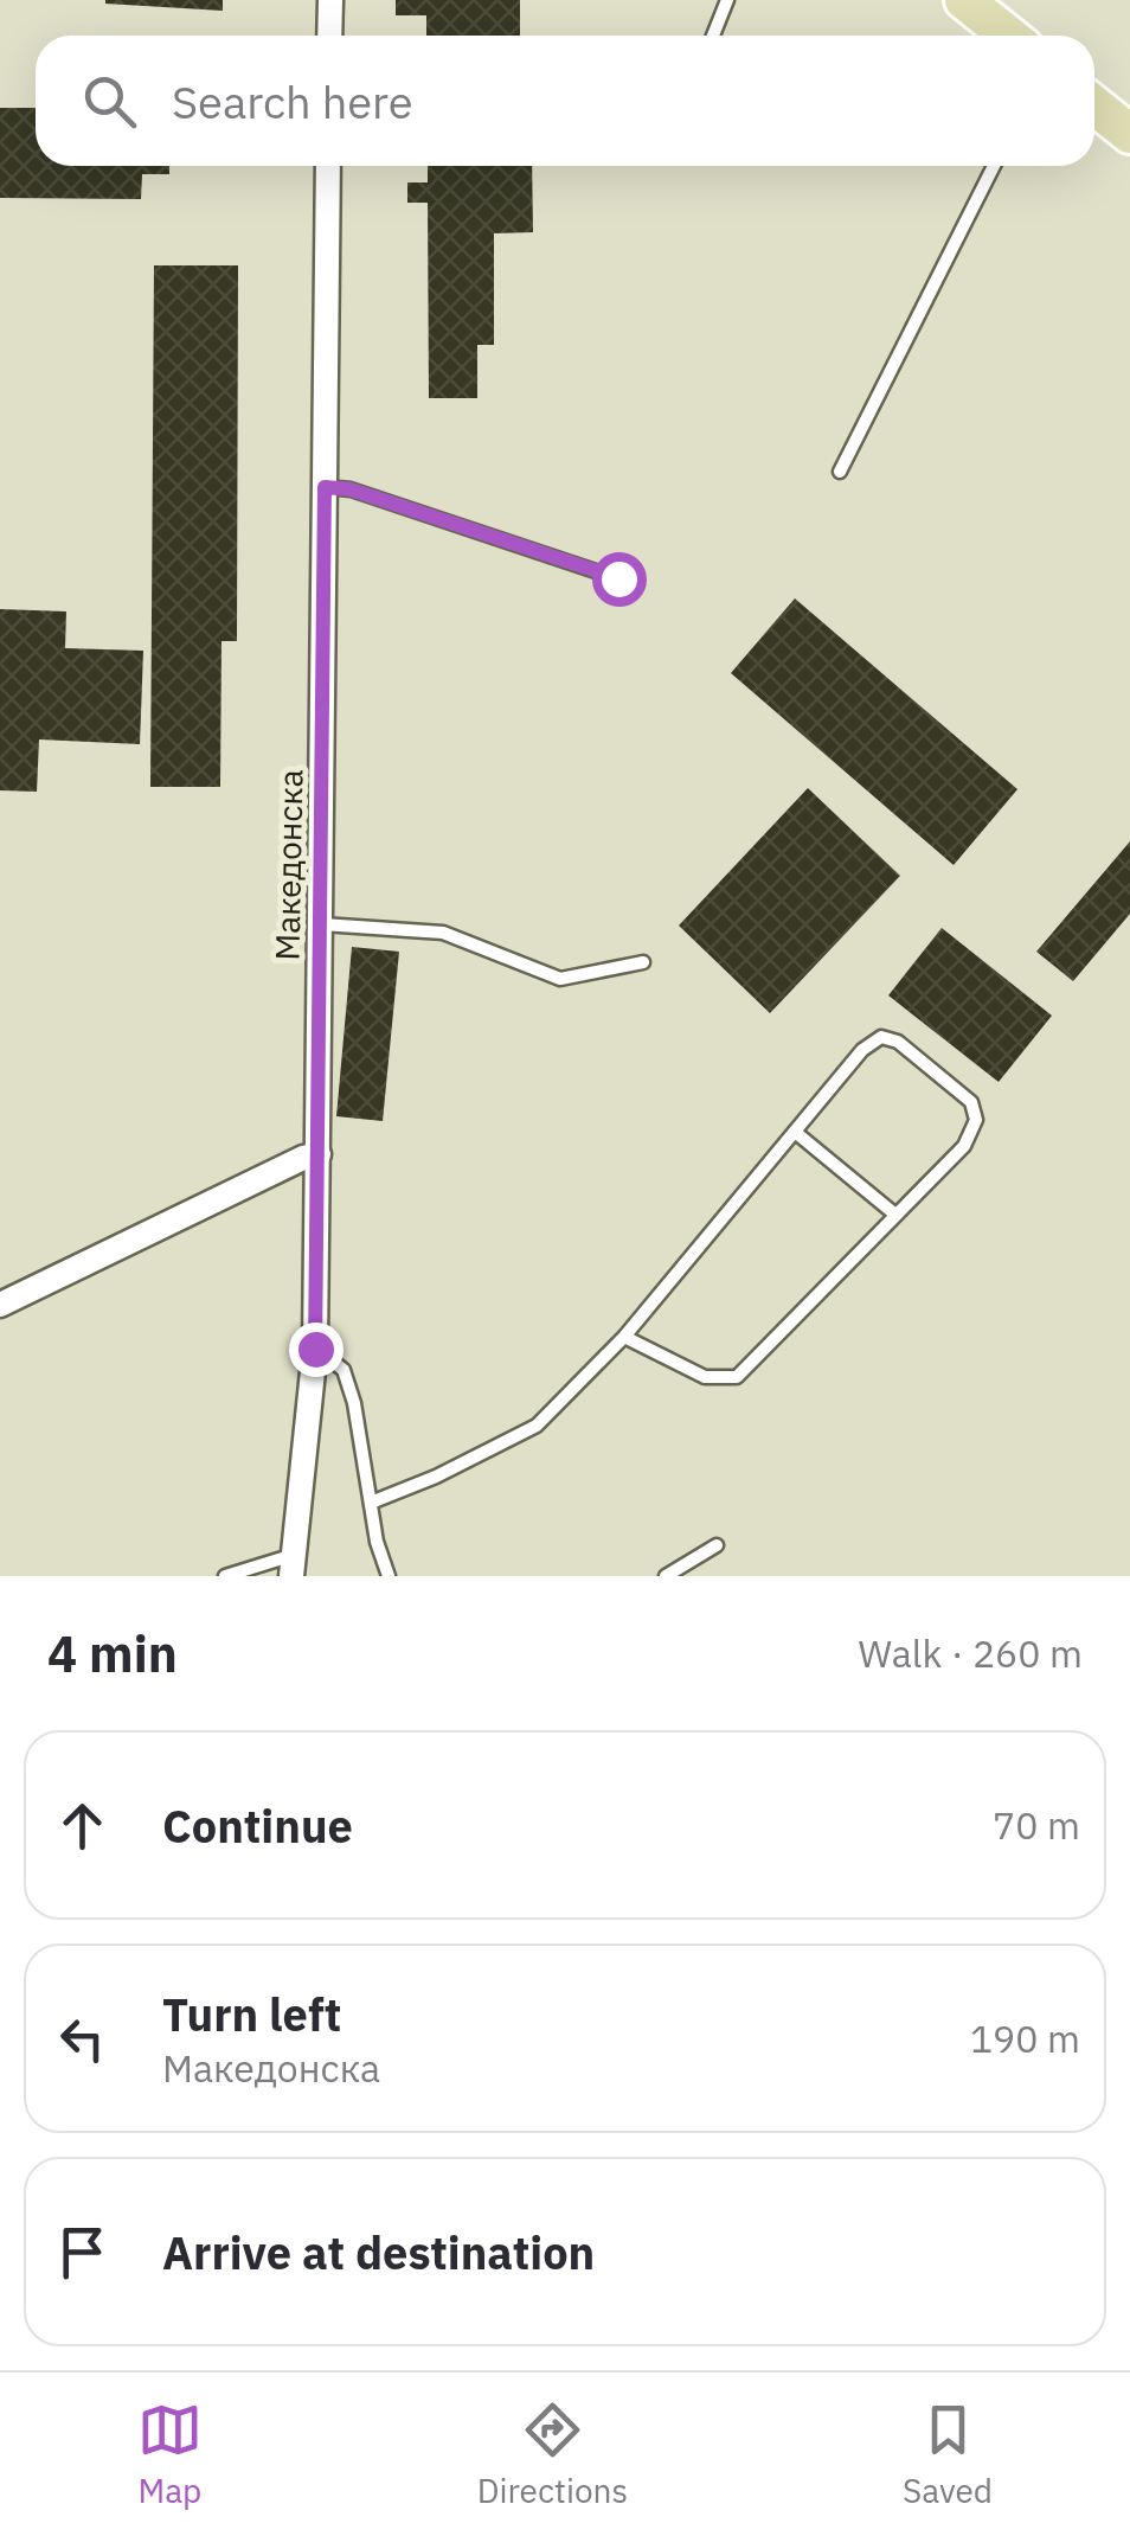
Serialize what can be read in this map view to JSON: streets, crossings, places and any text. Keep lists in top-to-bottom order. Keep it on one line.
{"streets":{"street":["Македонска"]},"page":{"search":"Search here","heading":["4 min","Walk · 260 m"],"list":[["Continue","70 m"],["Turn left","Македонска","190 m"],"Arrive at destination"],"nav":["Map","Directions","Saved"]}}
